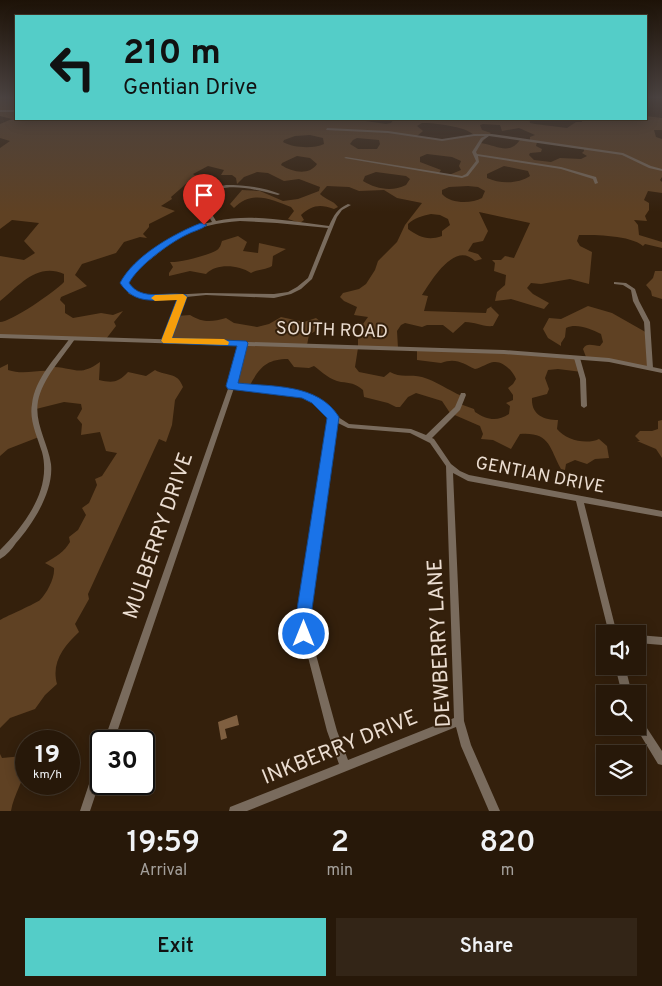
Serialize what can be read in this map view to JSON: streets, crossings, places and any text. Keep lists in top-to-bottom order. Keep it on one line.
{"streets":{"street":["SOUTH ROAD","GENTIAN DRIVE","MULBERRY DRIVE","DEWBERRY LANE","INKBERRY DRIVE"]},"crossings":[["SOUTH ROAD","MULBERRY DRIVE"],["GENTIAN DRIVE","DEWBERRY LANE"],["DEWBERRY LANE","INKBERRY DRIVE"]],"page":{"turn":["210 m","Gentian Drive"],"speed":"19 km/h","limit":"30","eta":["19:59","Arrival","2","min","820","m"],"buttons":["Exit","Share"]}}
